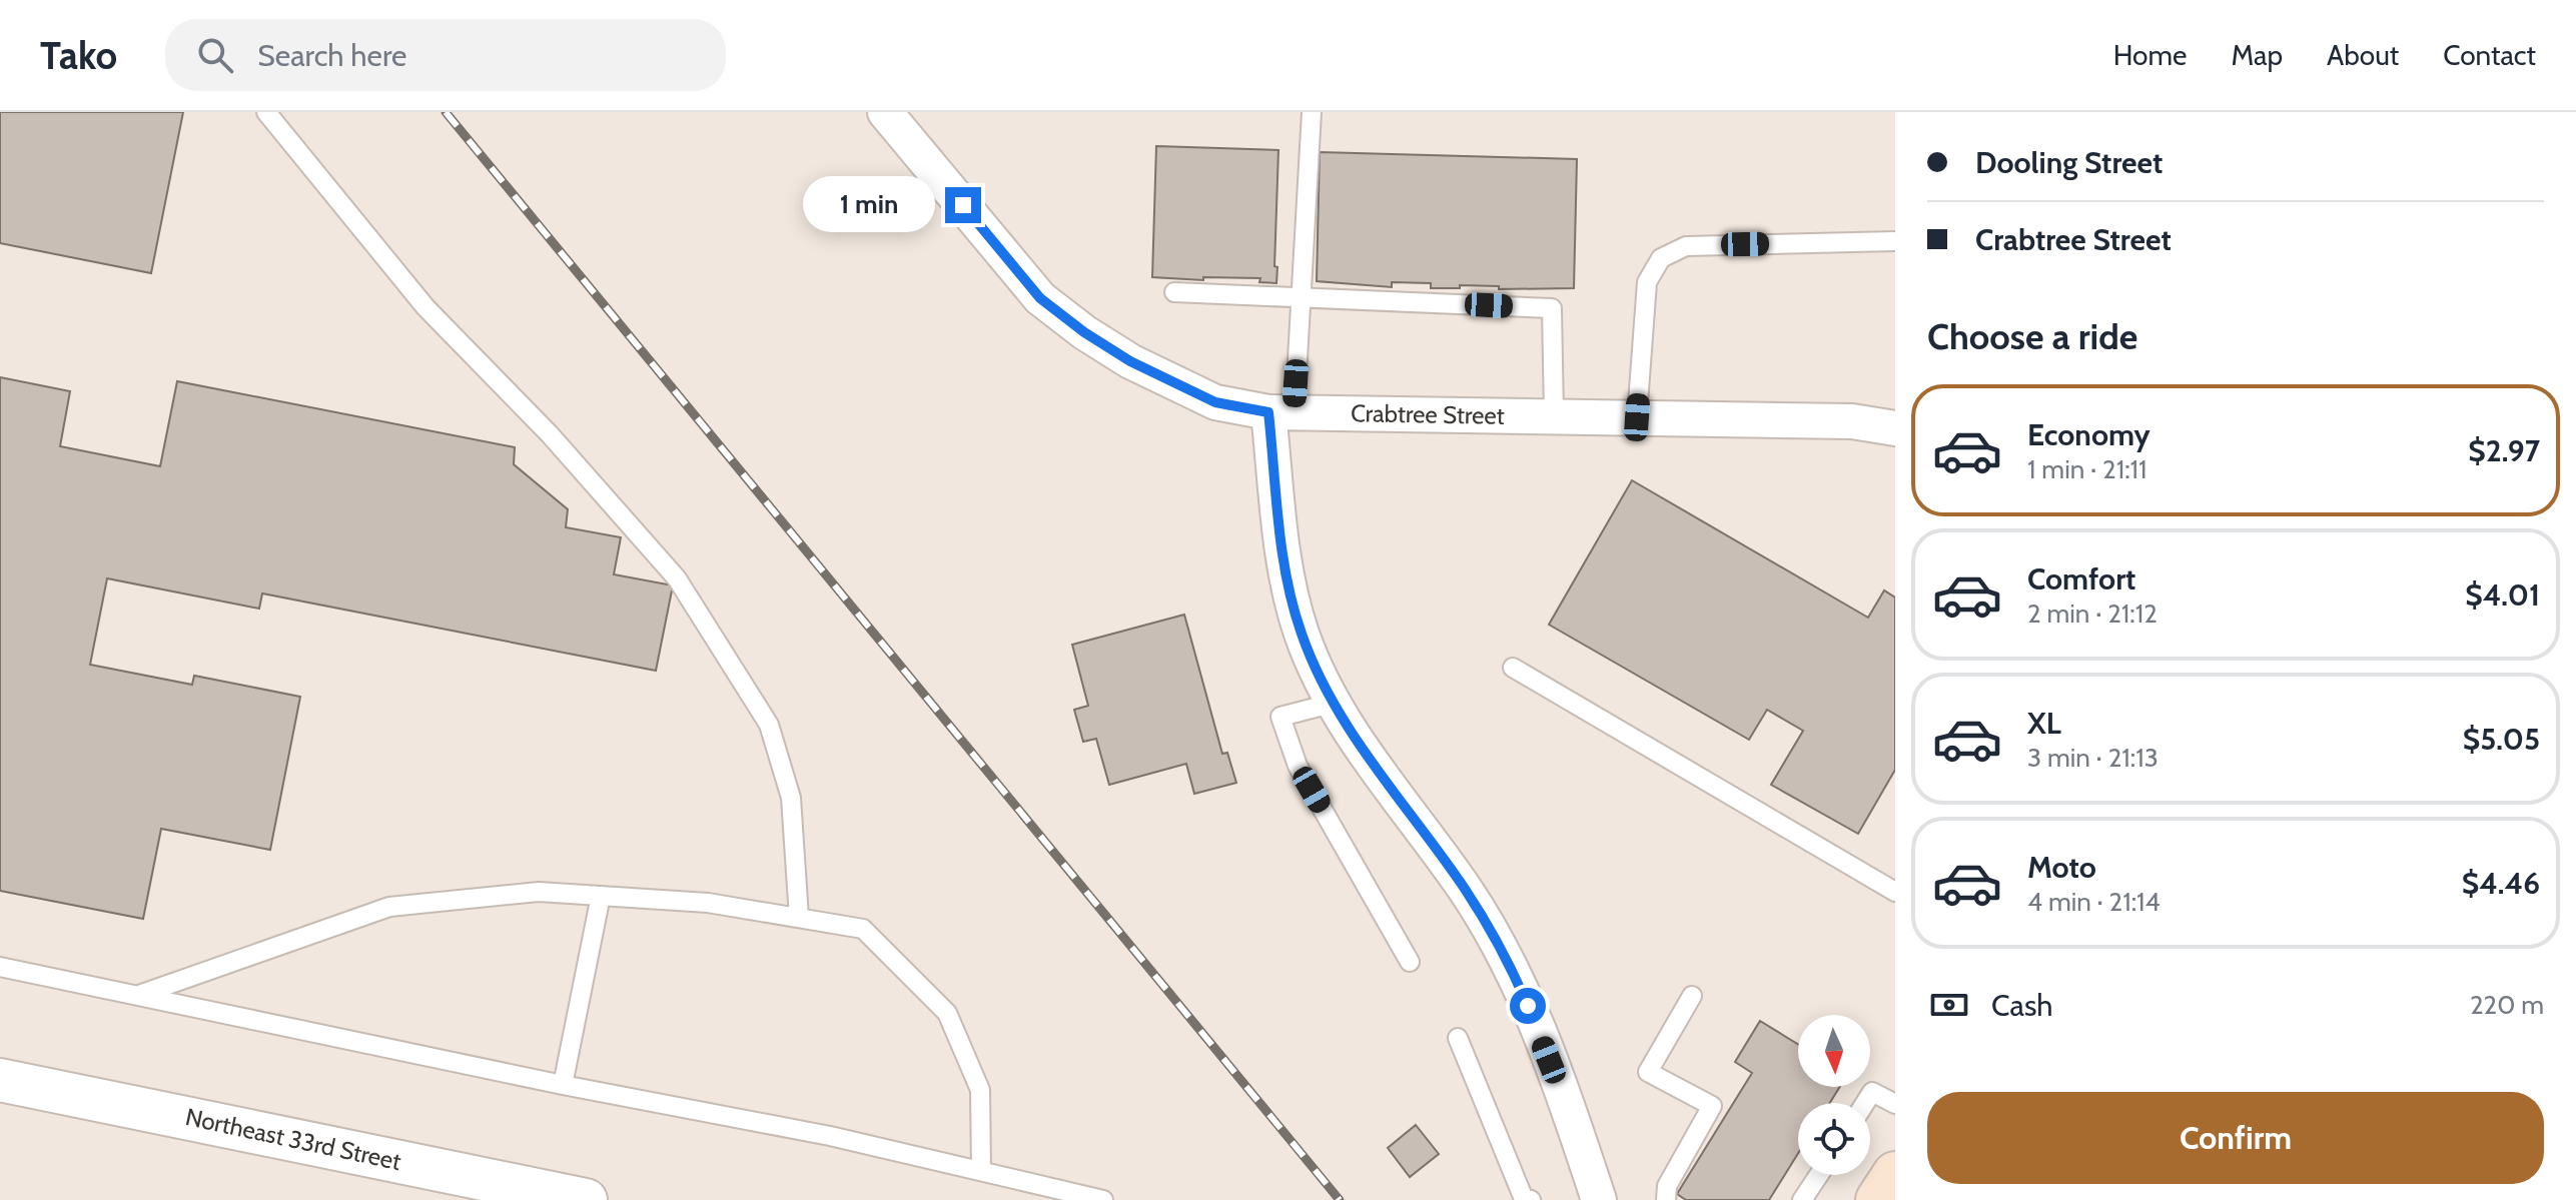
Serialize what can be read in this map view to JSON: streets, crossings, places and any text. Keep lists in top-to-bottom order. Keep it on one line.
{"streets":{"street":["Crabtree Street","Northeast 33rd Street"]},"north":"bottom","page":{"header":"Tako","search":"Search here","nav":["Home","Map","About","Contact"],"banner":["Dooling Street","Crabtree Street"],"bubble":"1 min","heading":"Choose a ride","list":[{"name":"Economy","note":"1 min · 21:11","value":"$2.97"},{"name":"Comfort","note":"2 min · 21:12","value":"$4.01"},{"name":"XL","note":"3 min · 21:13","value":"$5.05"},{"name":"Moto","note":"4 min · 21:14","value":"$4.46"}],"pay":["Cash","220 m"],"buttons":"Confirm"}}
